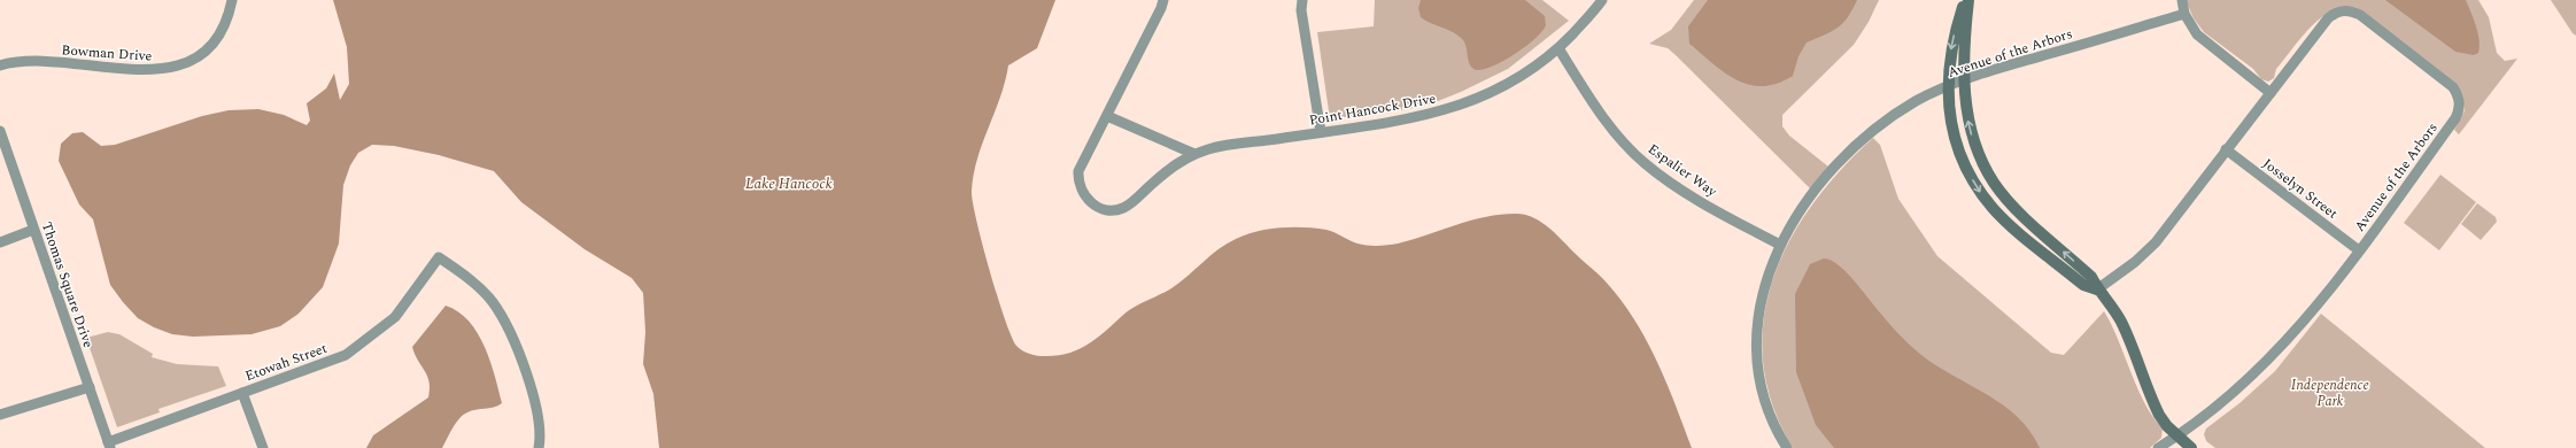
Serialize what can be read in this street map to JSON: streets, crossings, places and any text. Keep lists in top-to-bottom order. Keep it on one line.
{"streets":{"street":["Bowman Drive","Avenue of the Arbors","Point Hancock Drive","Espalier Way","Josselyn Street","Thomas Square Drive","Etowah Street"]},"crossings":[["Avenue of the Arbors","Espalier Way"],["Avenue of the Arbors","Josselyn Street"],["Point Hancock Drive","Espalier Way"],["Thomas Square Drive","Etowah Street"]],"water":["Lake Hancock"],"parks":["Independence Park"]}
